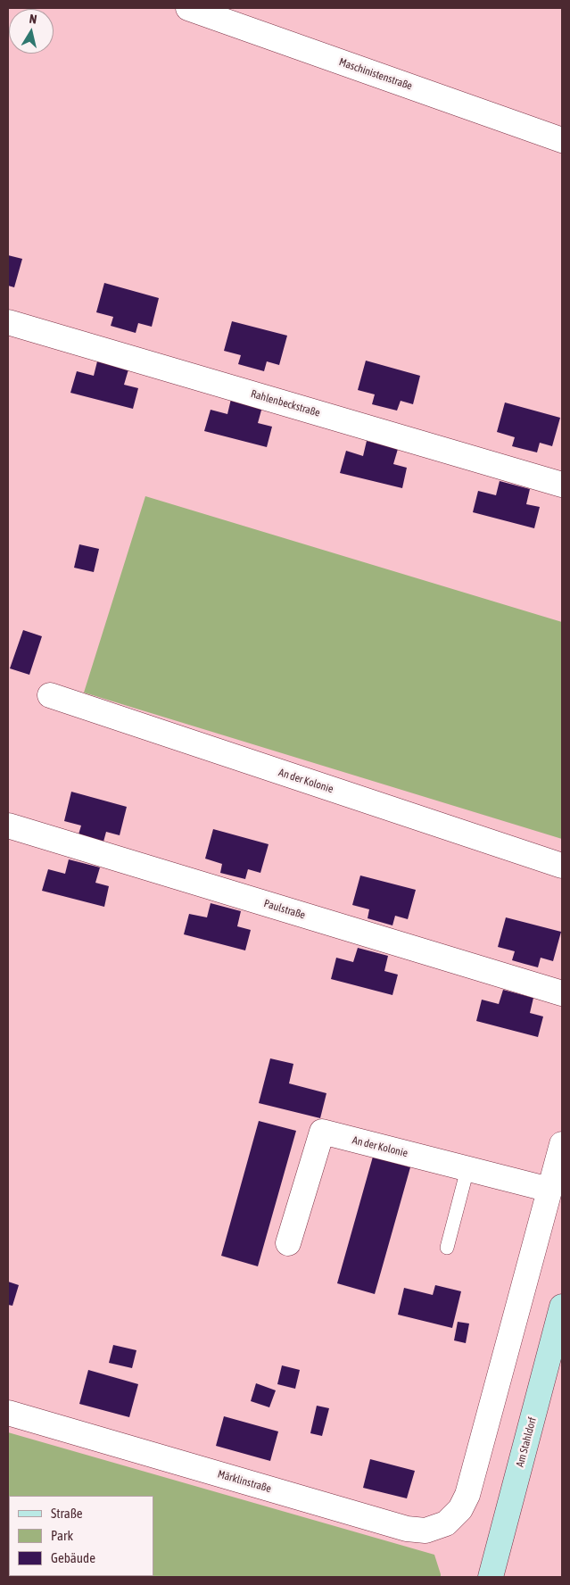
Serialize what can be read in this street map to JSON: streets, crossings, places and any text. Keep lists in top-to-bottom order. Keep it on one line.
{"streets":{"main road":["Am Stahldorf"],"street":["Maschinistenstraße","Rahlenbeckstraße","An der Kolonie","Paulstraße","Märklinstraße"]},"crossings":[["An der Kolonie","Märklinstraße"]],"legend":["Straße","Park","Gebäude"],"north":"top"}
